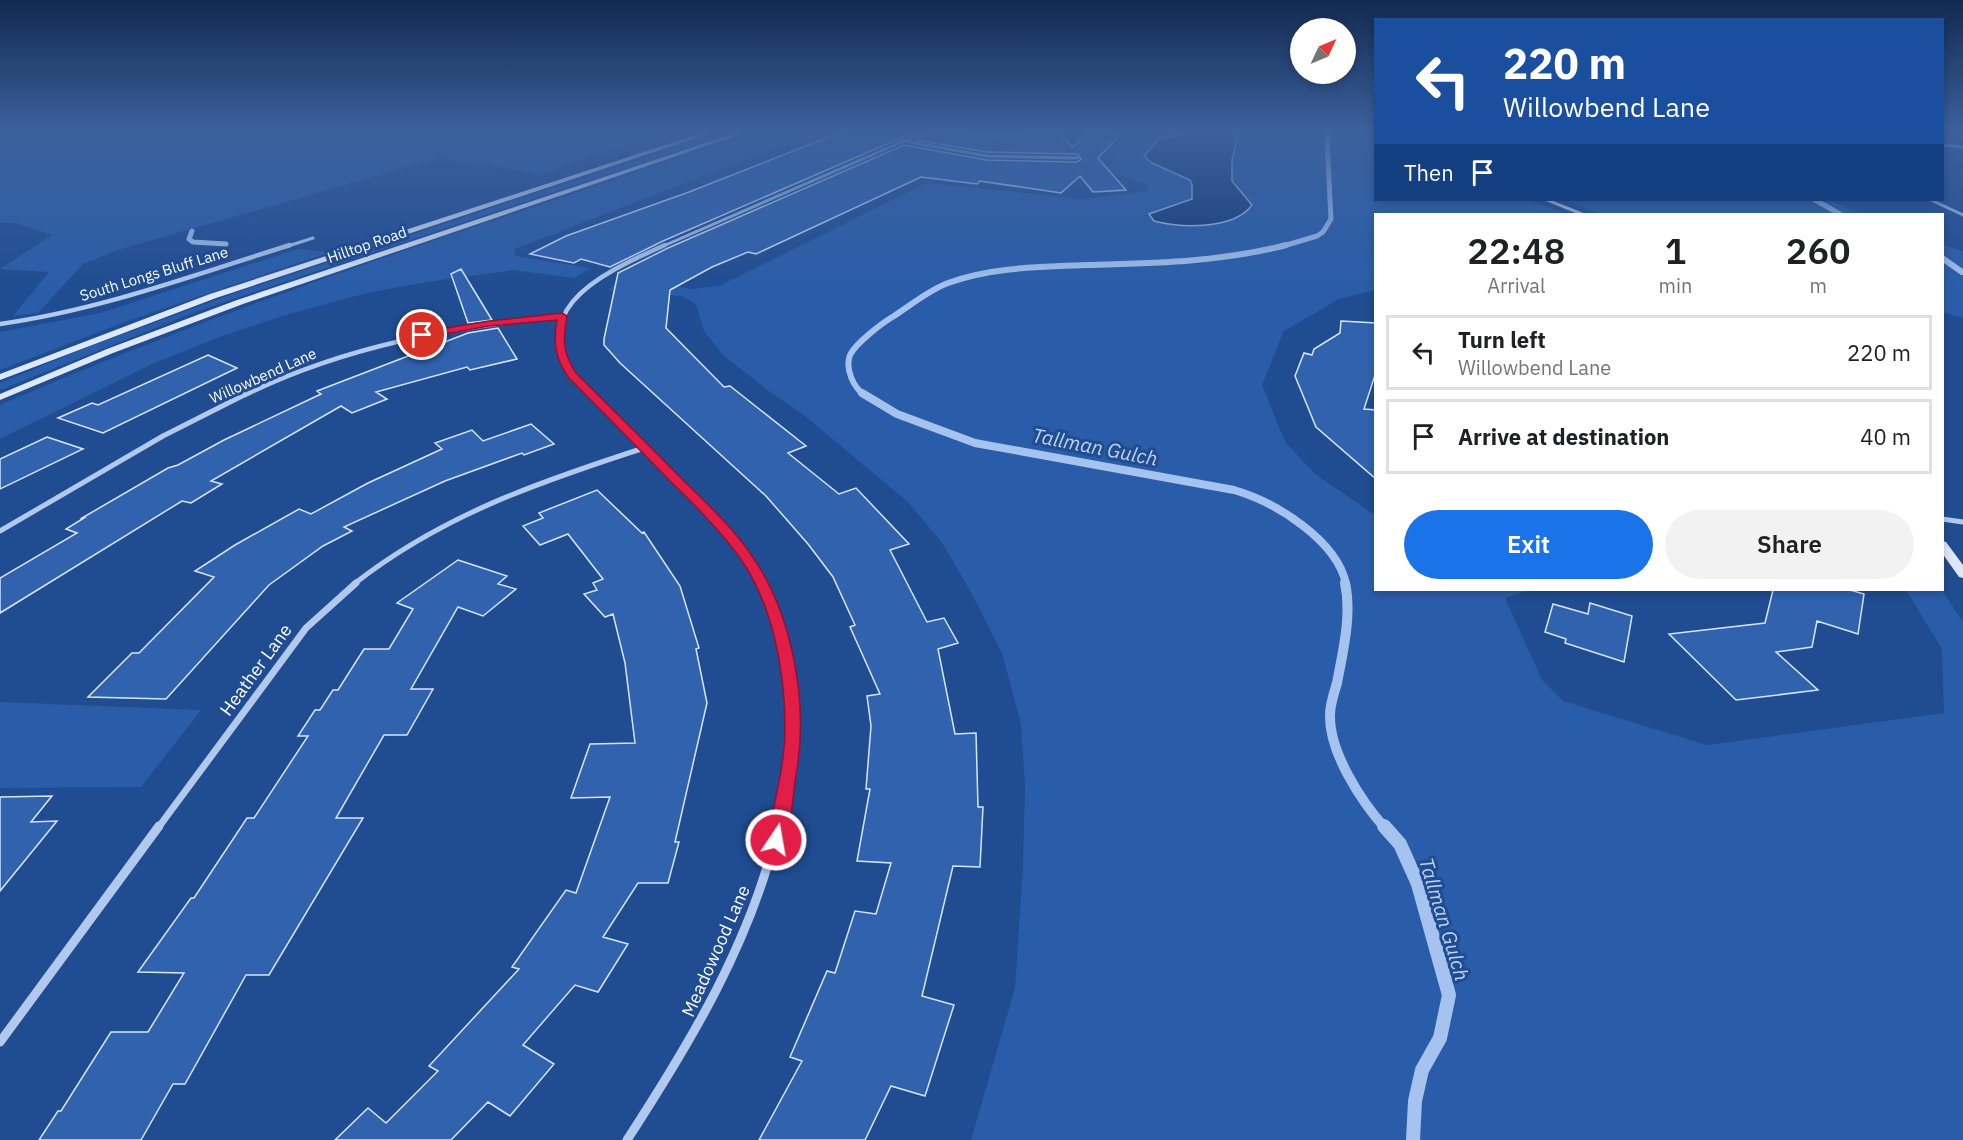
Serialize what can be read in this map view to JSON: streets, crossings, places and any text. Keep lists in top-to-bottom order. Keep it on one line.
{"streets":{"main road":["Hilltop Road"],"street":["South Longs Bluff Lane","Willowbend Lane","Heather Lane","Meadowood Lane"]},"crossings":[["Willowbend Lane","Meadowood Lane"],["Heather Lane","Meadowood Lane"]],"water":["Tallman Gulch"],"north":"top right","page":{"turn":["220 m","Willowbend Lane"],"then":"Then","eta":["22:48","Arrival","1","min","260","m"],"list":[{"name":"Turn left","note":"Willowbend Lane","value":"220 m"},{"name":"Arrive at destination","value":"40 m"}],"buttons":["Exit","Share"]}}
